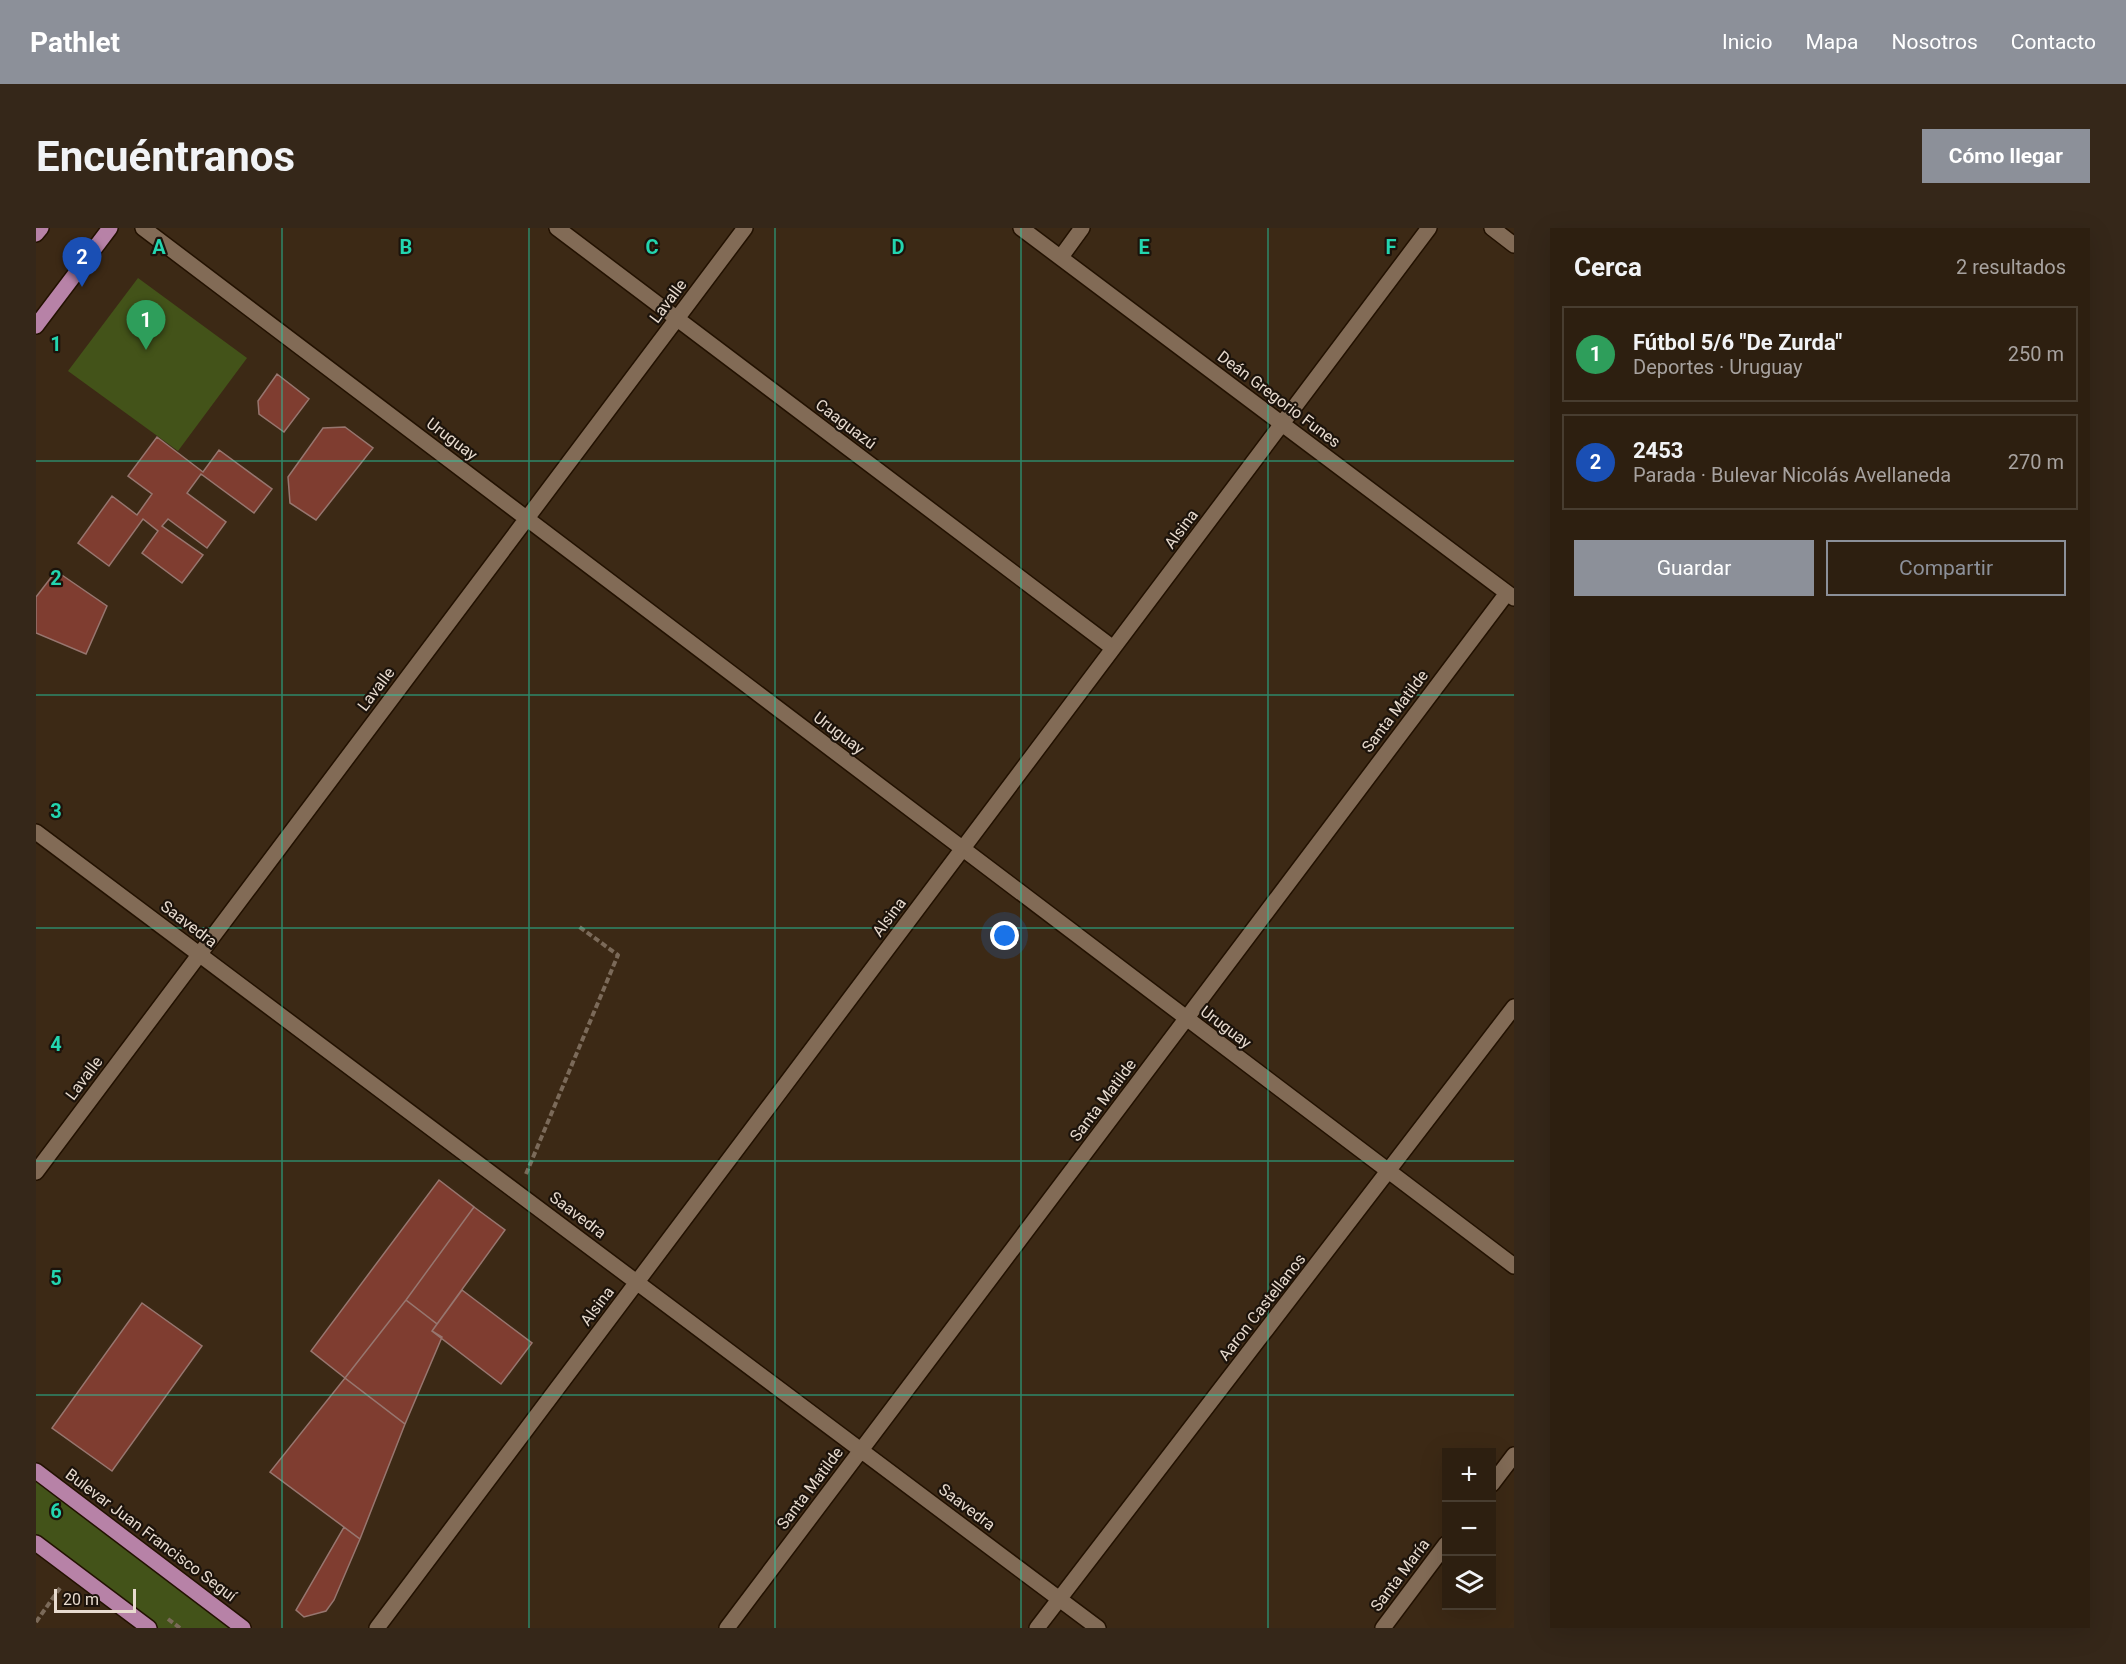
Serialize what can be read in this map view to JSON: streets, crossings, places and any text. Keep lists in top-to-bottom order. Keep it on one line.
{"streets":{"main road":["Bulevar Juan Francisco Seguí"],"street":["Lavalle","Deán Gregorio Funes","Caaguazú","Uruguay","Alsina","Santa Matilde","Saavedra","Aaron Castellanos","Santa María"]},"crossings":[["Lavalle","Caaguazú"],["Lavalle","Uruguay"],["Lavalle","Saavedra"],["Deán Gregorio Funes","Alsina"],["Deán Gregorio Funes","Santa Matilde"],["Caaguazú","Alsina"],["Uruguay","Alsina"],["Uruguay","Santa Matilde"],["Uruguay","Aaron Castellanos"],["Alsina","Saavedra"],["Santa Matilde","Saavedra"],["Saavedra","Aaron Castellanos"]],"scale_bar":"20 m","page":{"header":"Pathlet","nav":["Inicio","Mapa","Nosotros","Contacto"],"buttons":["Cómo llegar",["Guardar","Compartir"]],"title":"Encuéntranos","heading":["Cerca","2 resultados"],"pins":["2","1"],"list":[{"mark":"1","name":"Fútbol 5/6 \"De Zurda\"","note":"Deportes · Uruguay","value":"250 m"},{"mark":"2","name":"2453","note":"Parada · Bulevar Nicolás Avellaneda","value":"270 m"}],"map_buttons":["+","−"],"scale":"20 m"},"grid":{"columns":["A","B","C","D","E","F"],"rows":["1","2","3","4","5","6"]}}
